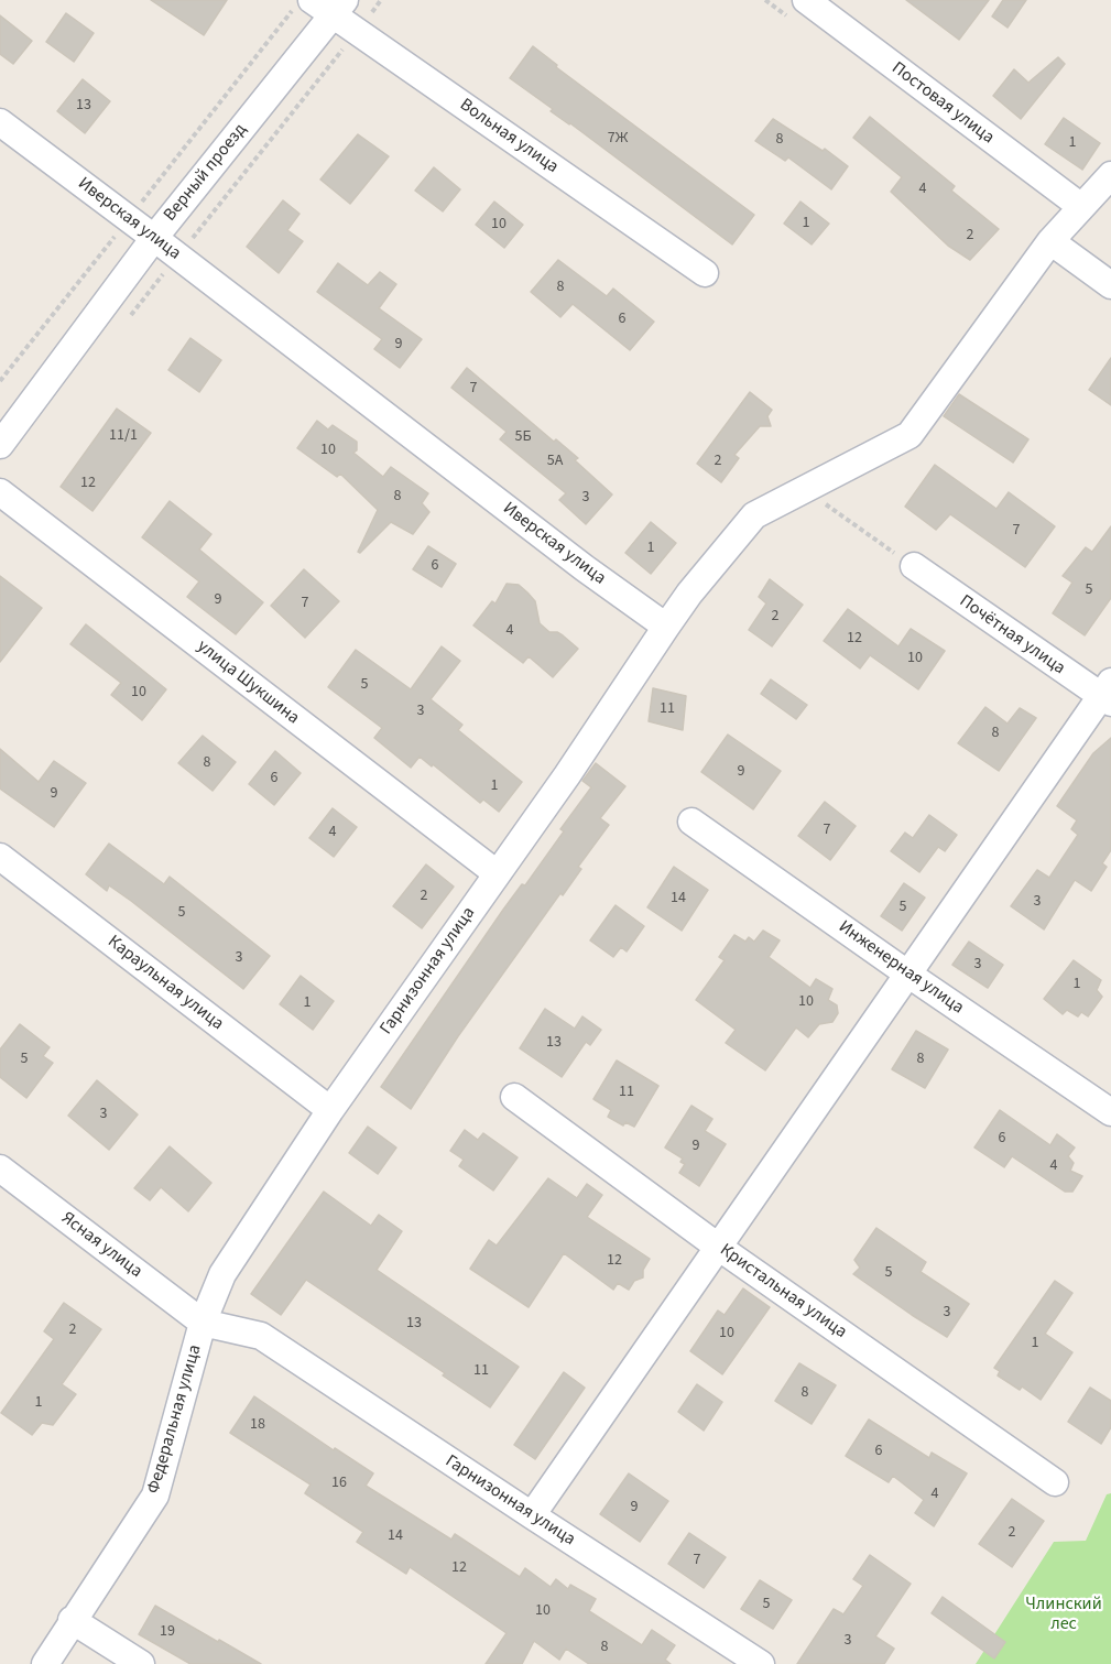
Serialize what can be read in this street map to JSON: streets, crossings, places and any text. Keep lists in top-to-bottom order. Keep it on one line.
{"streets":{"street":["Постовая улица","Вольная улица","Верный проезд","Иверская улица","Почётная улица","улица Шукшина","Инженерная улица","Гарнизонная улица","Караульная улица","Ясная улица","Кристальная улица","Федеральная улица"]},"crossings":[["Вольная улица","Верный проезд"],["Верный проезд","Иверская улица"],["Иверская улица","Гарнизонная улица"],["улица Шукшина","Гарнизонная улица"],["Гарнизонная улица","Караульная улица"],["Гарнизонная улица","Ясная улица"],["Гарнизонная улица","Федеральная улица"],["Ясная улица","Федеральная улица"]],"parks":["Члинский лес"],"house_numbers":["13","7Ж","8","1","4","1","10","2","8","6","9","7","11/1","5Б","10","5А","2","12","8","3","7","1","6","5","9","7","2","4","12","10","5","10","11","3","8","8","9","6","1","9","7","4","2","14","3","5","5","3","3","1","10","1","13","5","8","11","3","6","9","4","12","5","3","13","2","10","1","11","8","1","18","6","16","4","9","2","14","7","12","5","10","19","3","8"]}
